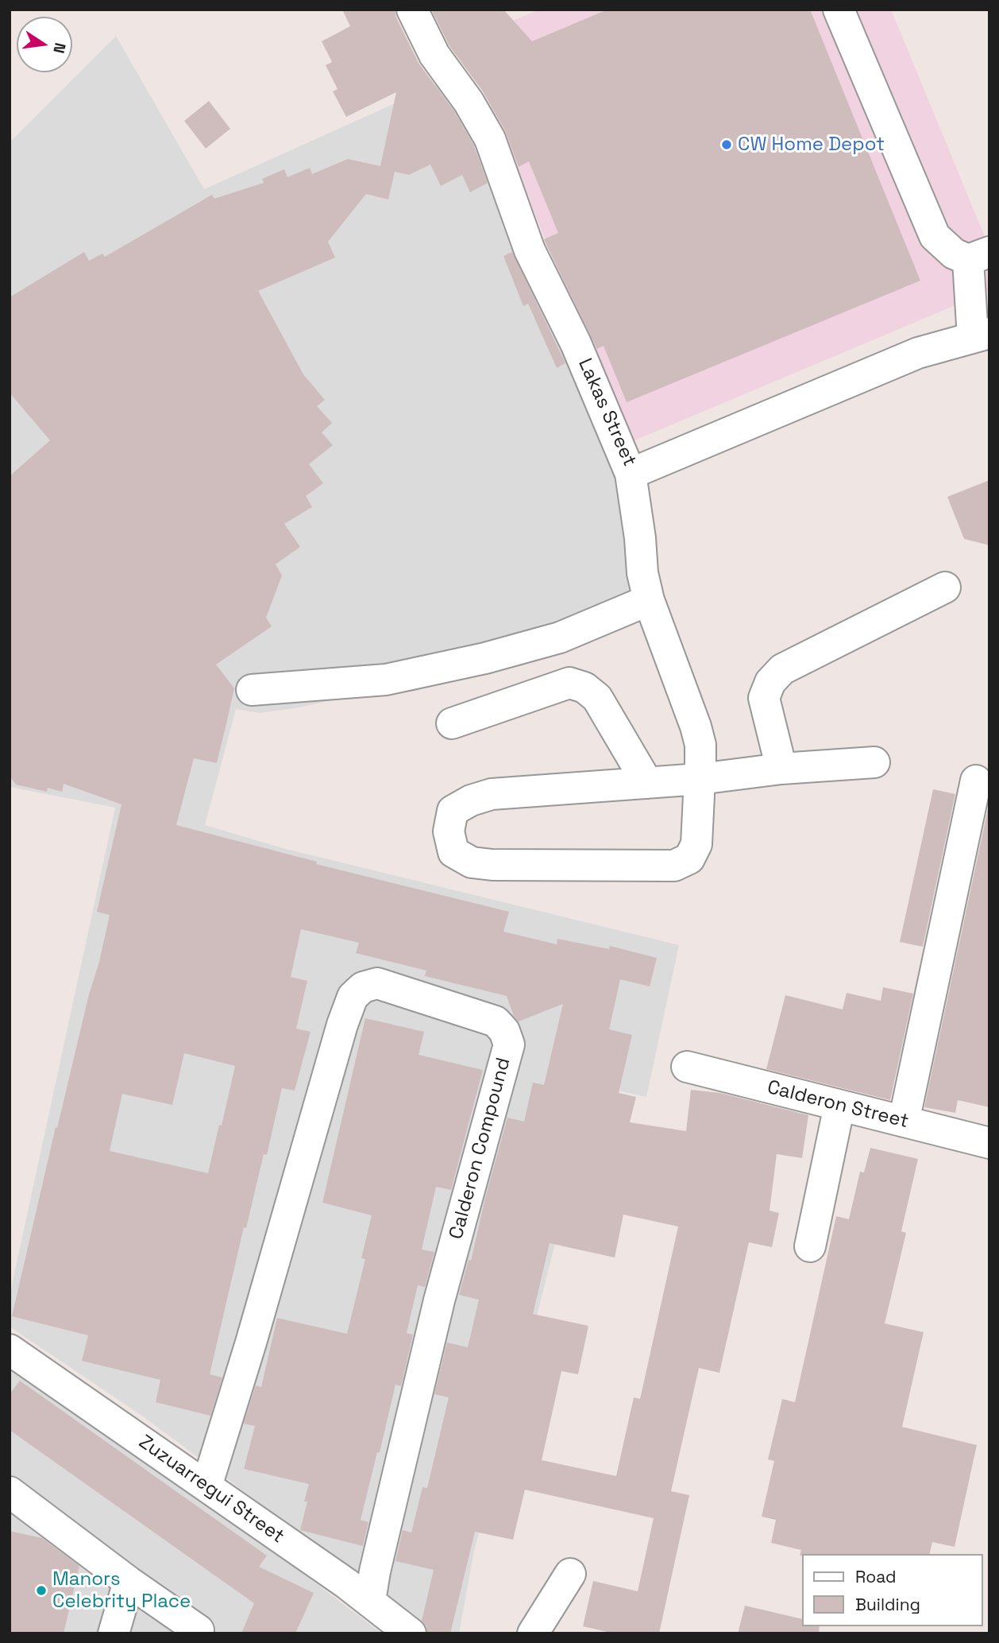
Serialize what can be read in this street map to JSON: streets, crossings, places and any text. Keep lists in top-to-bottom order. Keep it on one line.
{"streets":{"street":["Lakas Street","Calderon Street","Calderon Compound","Zuzuarregui Street"]},"crossings":[["Calderon Compound","Zuzuarregui Street"]],"places":["CW Home Depot","Manors Celebrity Place"],"legend":["Road","Building"],"north":"right"}
